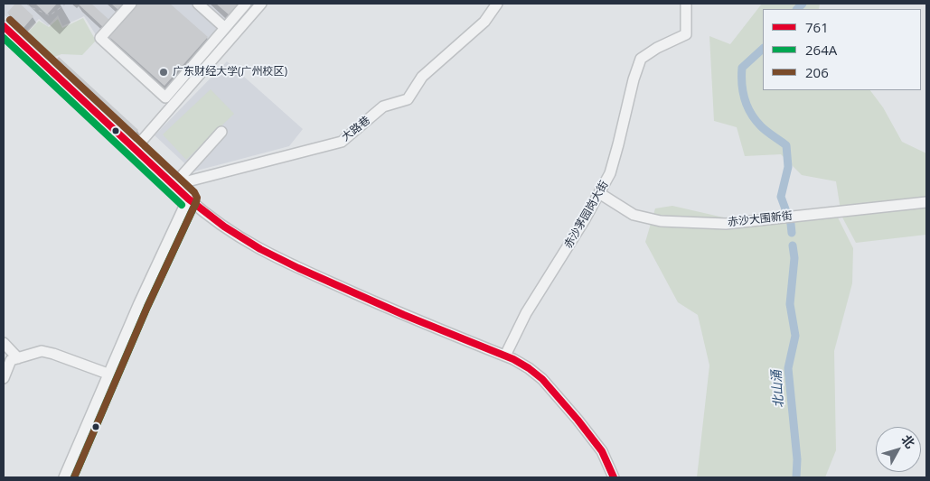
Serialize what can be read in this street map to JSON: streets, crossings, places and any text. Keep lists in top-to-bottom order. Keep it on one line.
{"streets":{"street":["大路巷","赤沙茅园岗大街","赤沙大围新街"]},"crossings":[["赤沙茅园岗大街","赤沙大围新街"]],"water":["北山涌"],"places":["广东财经大学(广州校区)"],"lines":["transit line 206","transit line 761","transit line 264A"],"legend":["761","264A","206"],"north":"top right"}
